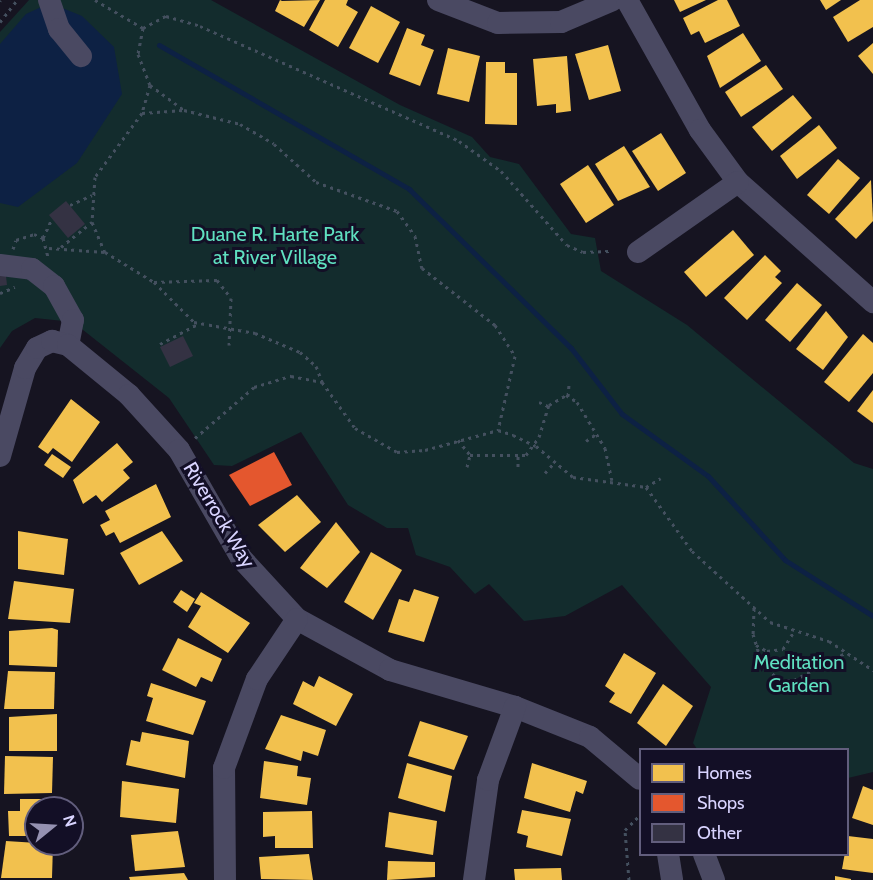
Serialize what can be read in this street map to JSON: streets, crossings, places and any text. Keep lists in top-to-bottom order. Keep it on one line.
{"streets":{"street":["Riverrock Way"]},"parks":["Duane R. Harte Park at River Village","Meditation Garden"],"legend":["Homes","Shops","Other"],"north":"right"}
